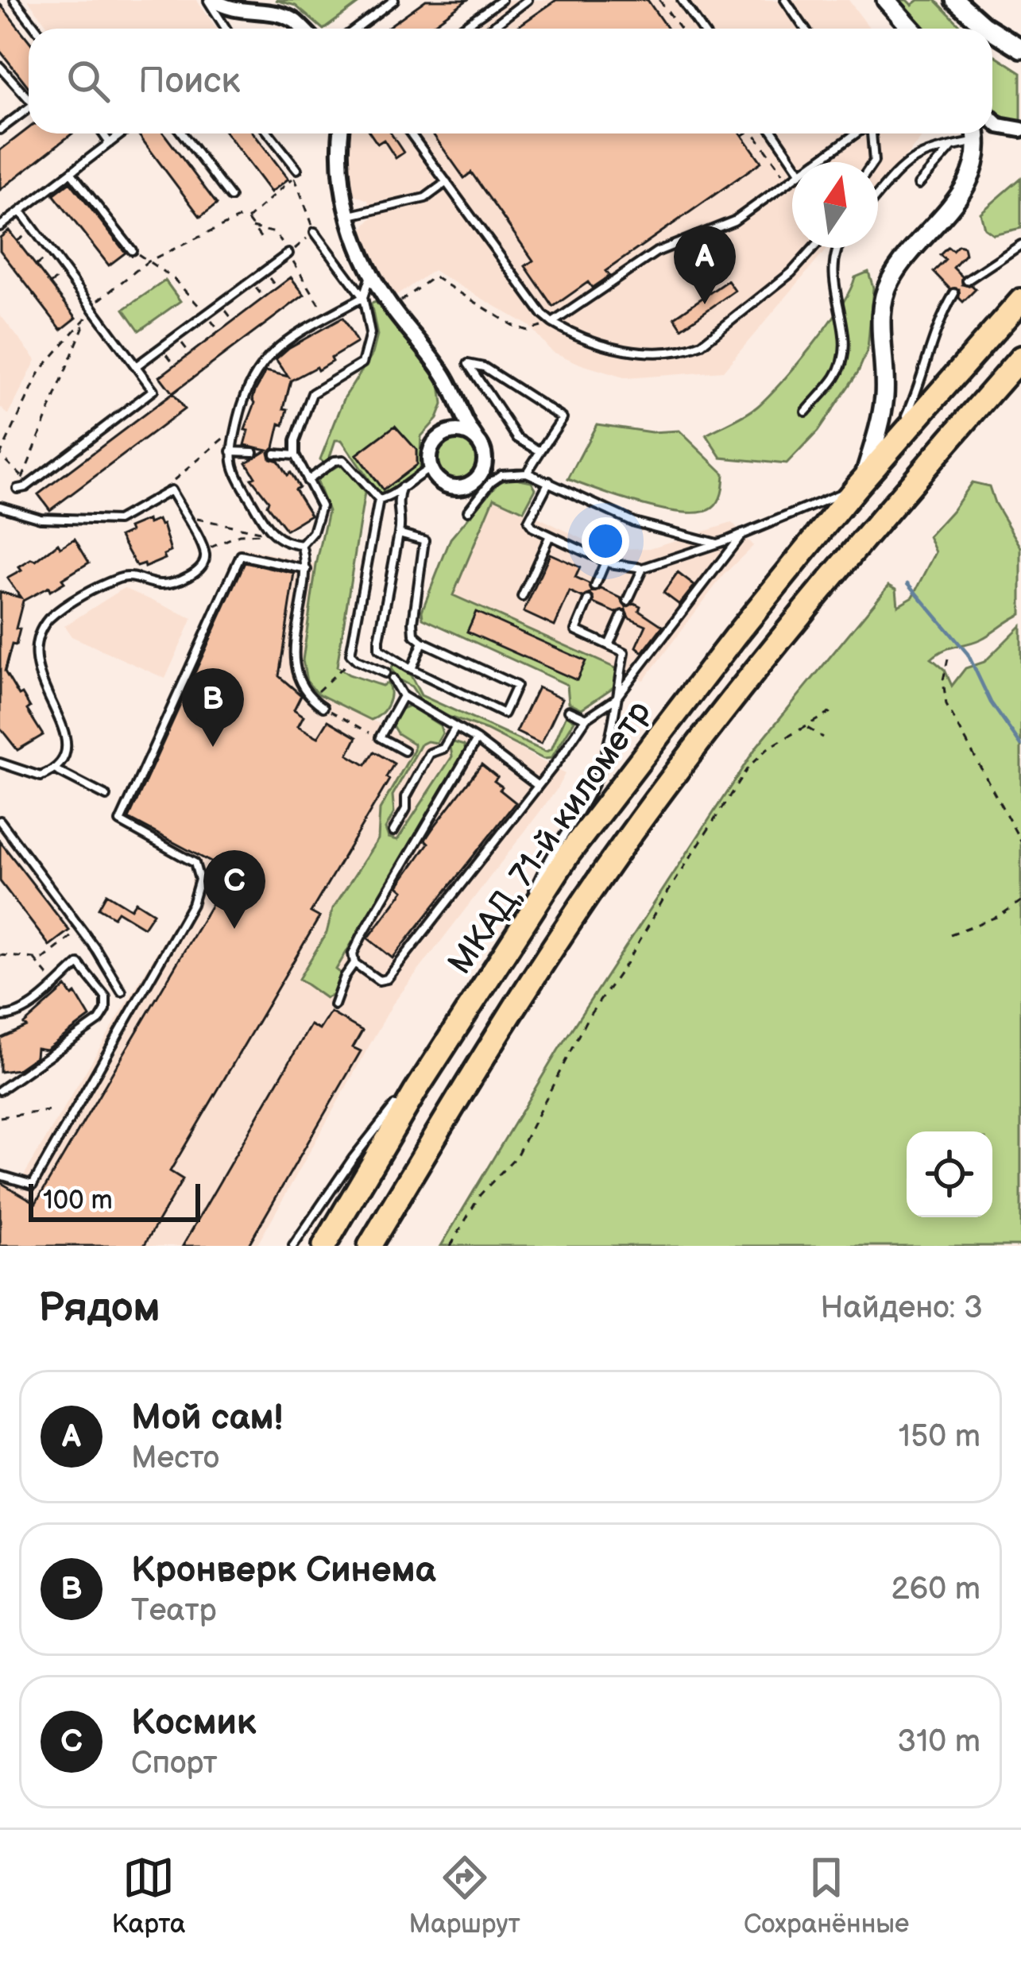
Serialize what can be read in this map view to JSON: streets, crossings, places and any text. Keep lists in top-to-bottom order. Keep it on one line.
{"streets":{"highway":["МКАД, 71-й километр"]},"scale_bar":"100 m","north":"top","page":{"search":"Поиск","pins":["A","B","C"],"scale":"100 m","heading":["Рядом","Найдено: 3"],"list":[{"mark":"A","name":"Мой сам!","note":"Место","value":"150 m"},{"mark":"B","name":"Кронверк Синема","note":"Театр","value":"260 m"},{"mark":"C","name":"Космик","note":"Спорт","value":"310 m"}],"nav":["Карта","Маршрут","Сохранённые"]}}
